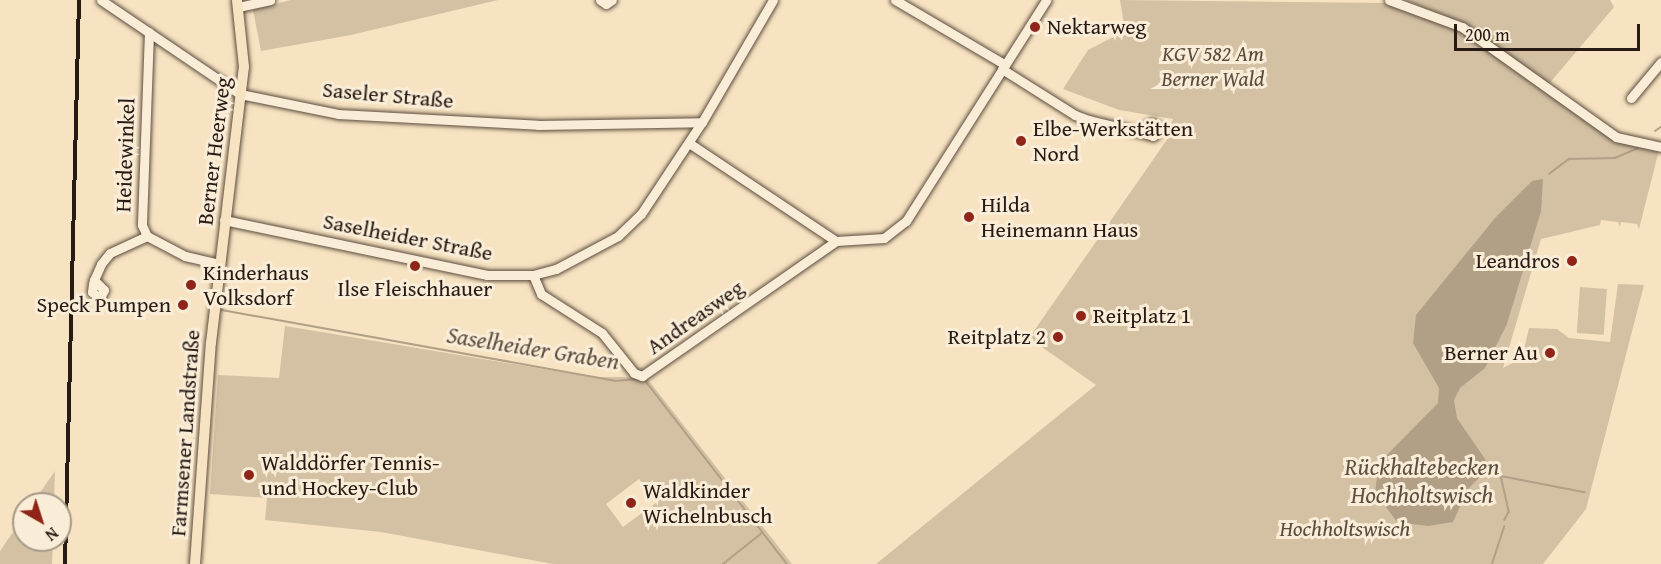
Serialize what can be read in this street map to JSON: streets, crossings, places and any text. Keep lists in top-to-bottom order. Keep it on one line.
{"streets":{"main road":["Berner Heerweg","Farmsener Landstraße"],"street":["Saseler Straße","Heidewinkel","Saselheider Straße","Andreasweg"]},"crossings":[["Saseler Straße","Berner Heerweg"],["Saseler Straße","Heidewinkel"],["Saseler Straße","Saselheider Straße"],["Berner Heerweg","Heidewinkel"],["Berner Heerweg","Saselheider Straße"],["Berner Heerweg","Farmsener Landstraße"],["Saselheider Straße","Andreasweg"]],"water":["Saselheider Graben","Rückhaltebecken Hochholtswisch"],"parks":["KGV 582 Am Berner Wald","Hochholtswisch"],"places":["Nektarweg","Elbe-Werkstätten Nord","Hilda Heinemann Haus","Leandros","Ilse Fleischhauer","Kinderhaus Volksdorf","Speck Pumpen","Reitplatz 1","Reitplatz 2","Berner Au","Walddörfer Tennis- und Hockey-Club","Waldkinder Wichelnbusch"],"scale_bar":"200 m","north":"bottom right"}
